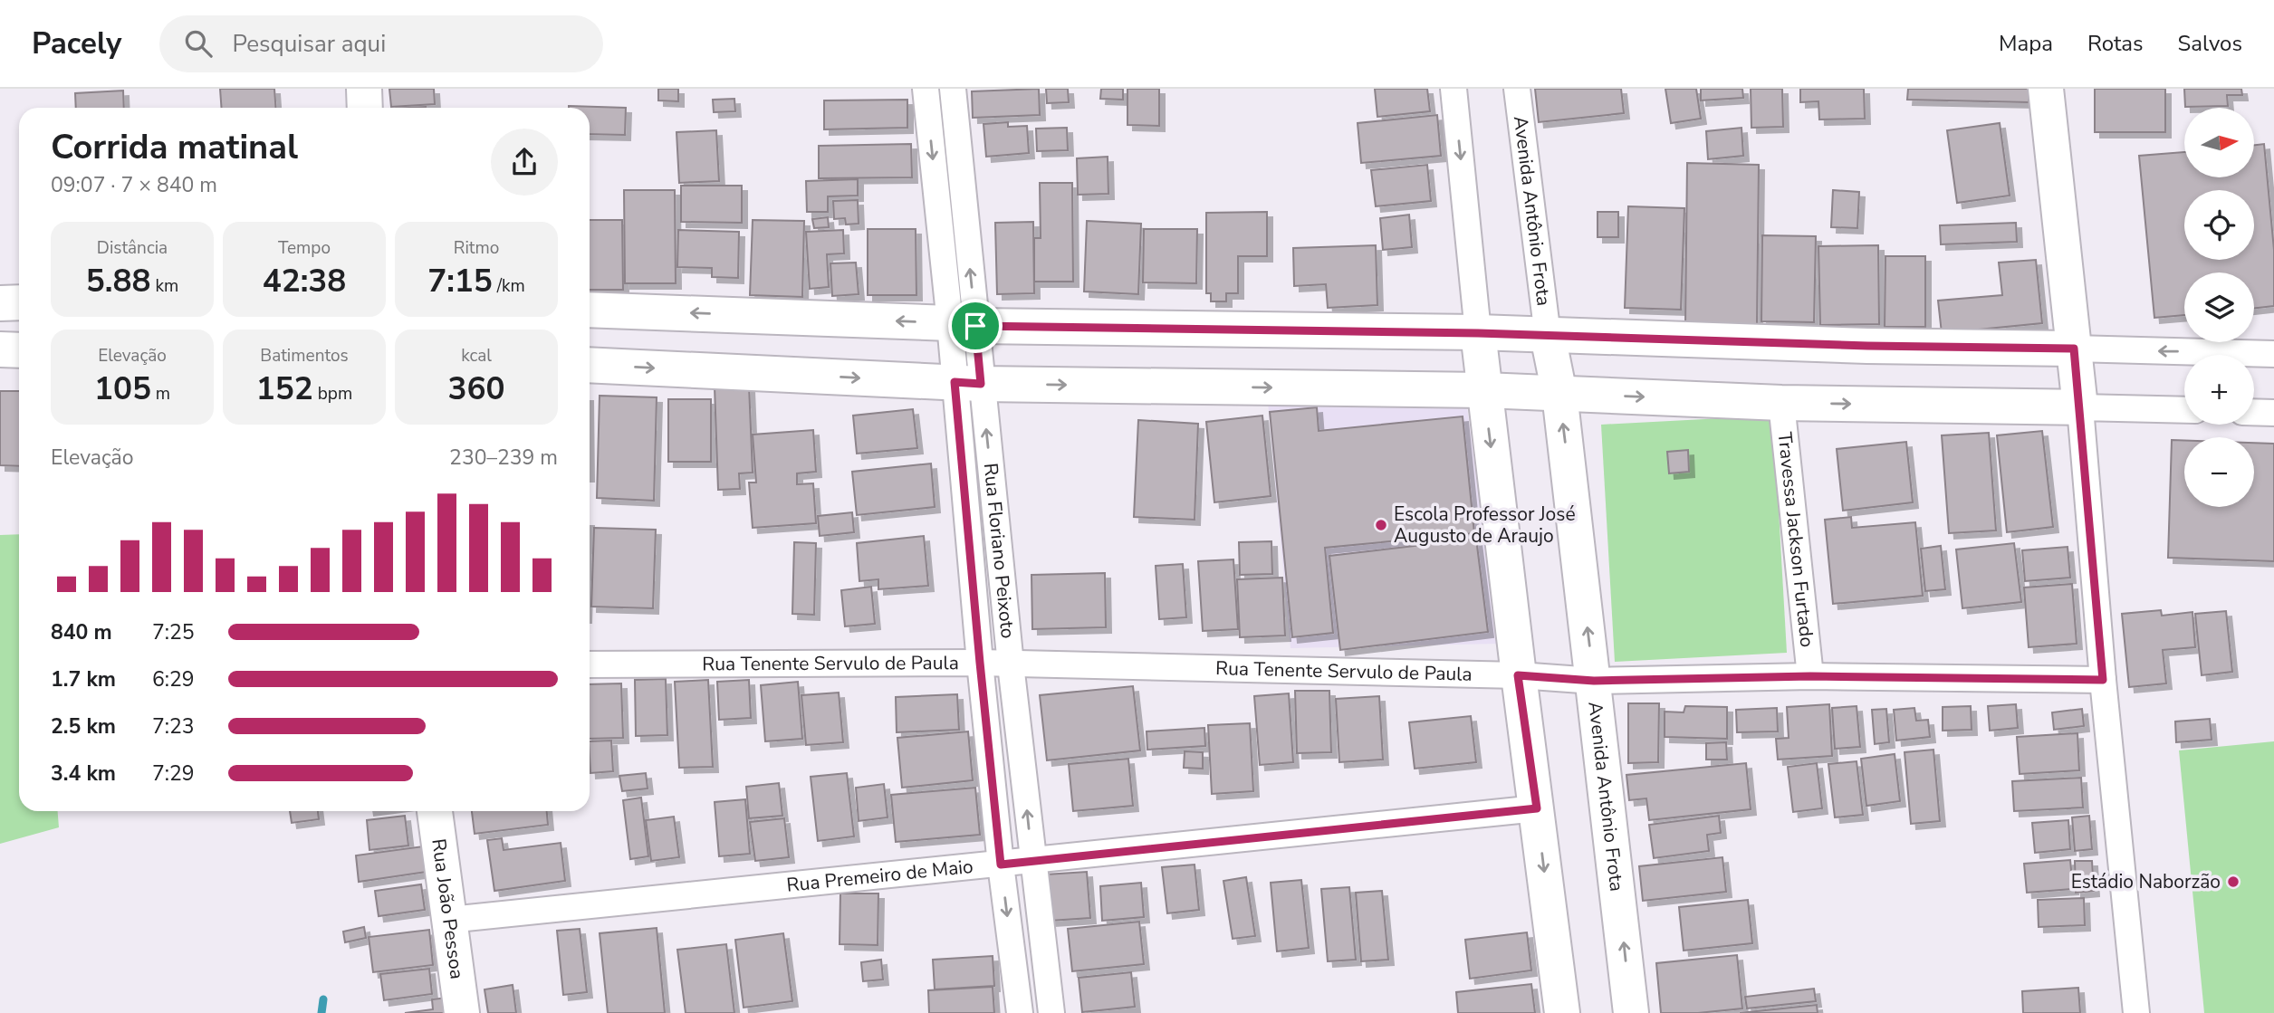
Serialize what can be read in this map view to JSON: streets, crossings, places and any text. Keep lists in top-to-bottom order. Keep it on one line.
{"streets":{"main road":["Avenida Antônio Frota","Rua João Pessoa"],"street":["Travessa Jackson Furtado","Rua Floriano Peixoto","Rua Tenente Servulo de Paula","Rua Premeiro de Maio"]},"crossings":[["Avenida Antônio Frota","Rua Tenente Servulo de Paula"],["Travessa Jackson Furtado","Rua Tenente Servulo de Paula"],["Rua Floriano Peixoto","Rua Tenente Servulo de Paula"],["Rua Floriano Peixoto","Rua Premeiro de Maio"],["Rua Premeiro de Maio","Rua João Pessoa"]],"one_way":["Avenida Antônio Frota"],"places":["Escola Professor José Augusto de Araujo","Estádio Naborzão"],"north":"right","page":{"header":"Pacely","search":"Pesquisar aqui","nav":["Mapa","Rotas","Salvos"],"map_buttons":["+","−"],"heading":["Corrida matinal","09:07 · 7 × 840 m"],"stats":[["Distância","5.88 km"],["Tempo","42:38"],["Ritmo","7:15 /km"],["Elevação","105 m"],["Batimentos","152 bpm"],["kcal","360"]],"chart":["Elevação","230–239 m"],"list":[{"name":"840 m","note":"7:25"},{"name":"1.7 km","note":"6:29"},{"name":"2.5 km","note":"7:23"},{"name":"3.4 km","note":"7:29"}]}}
